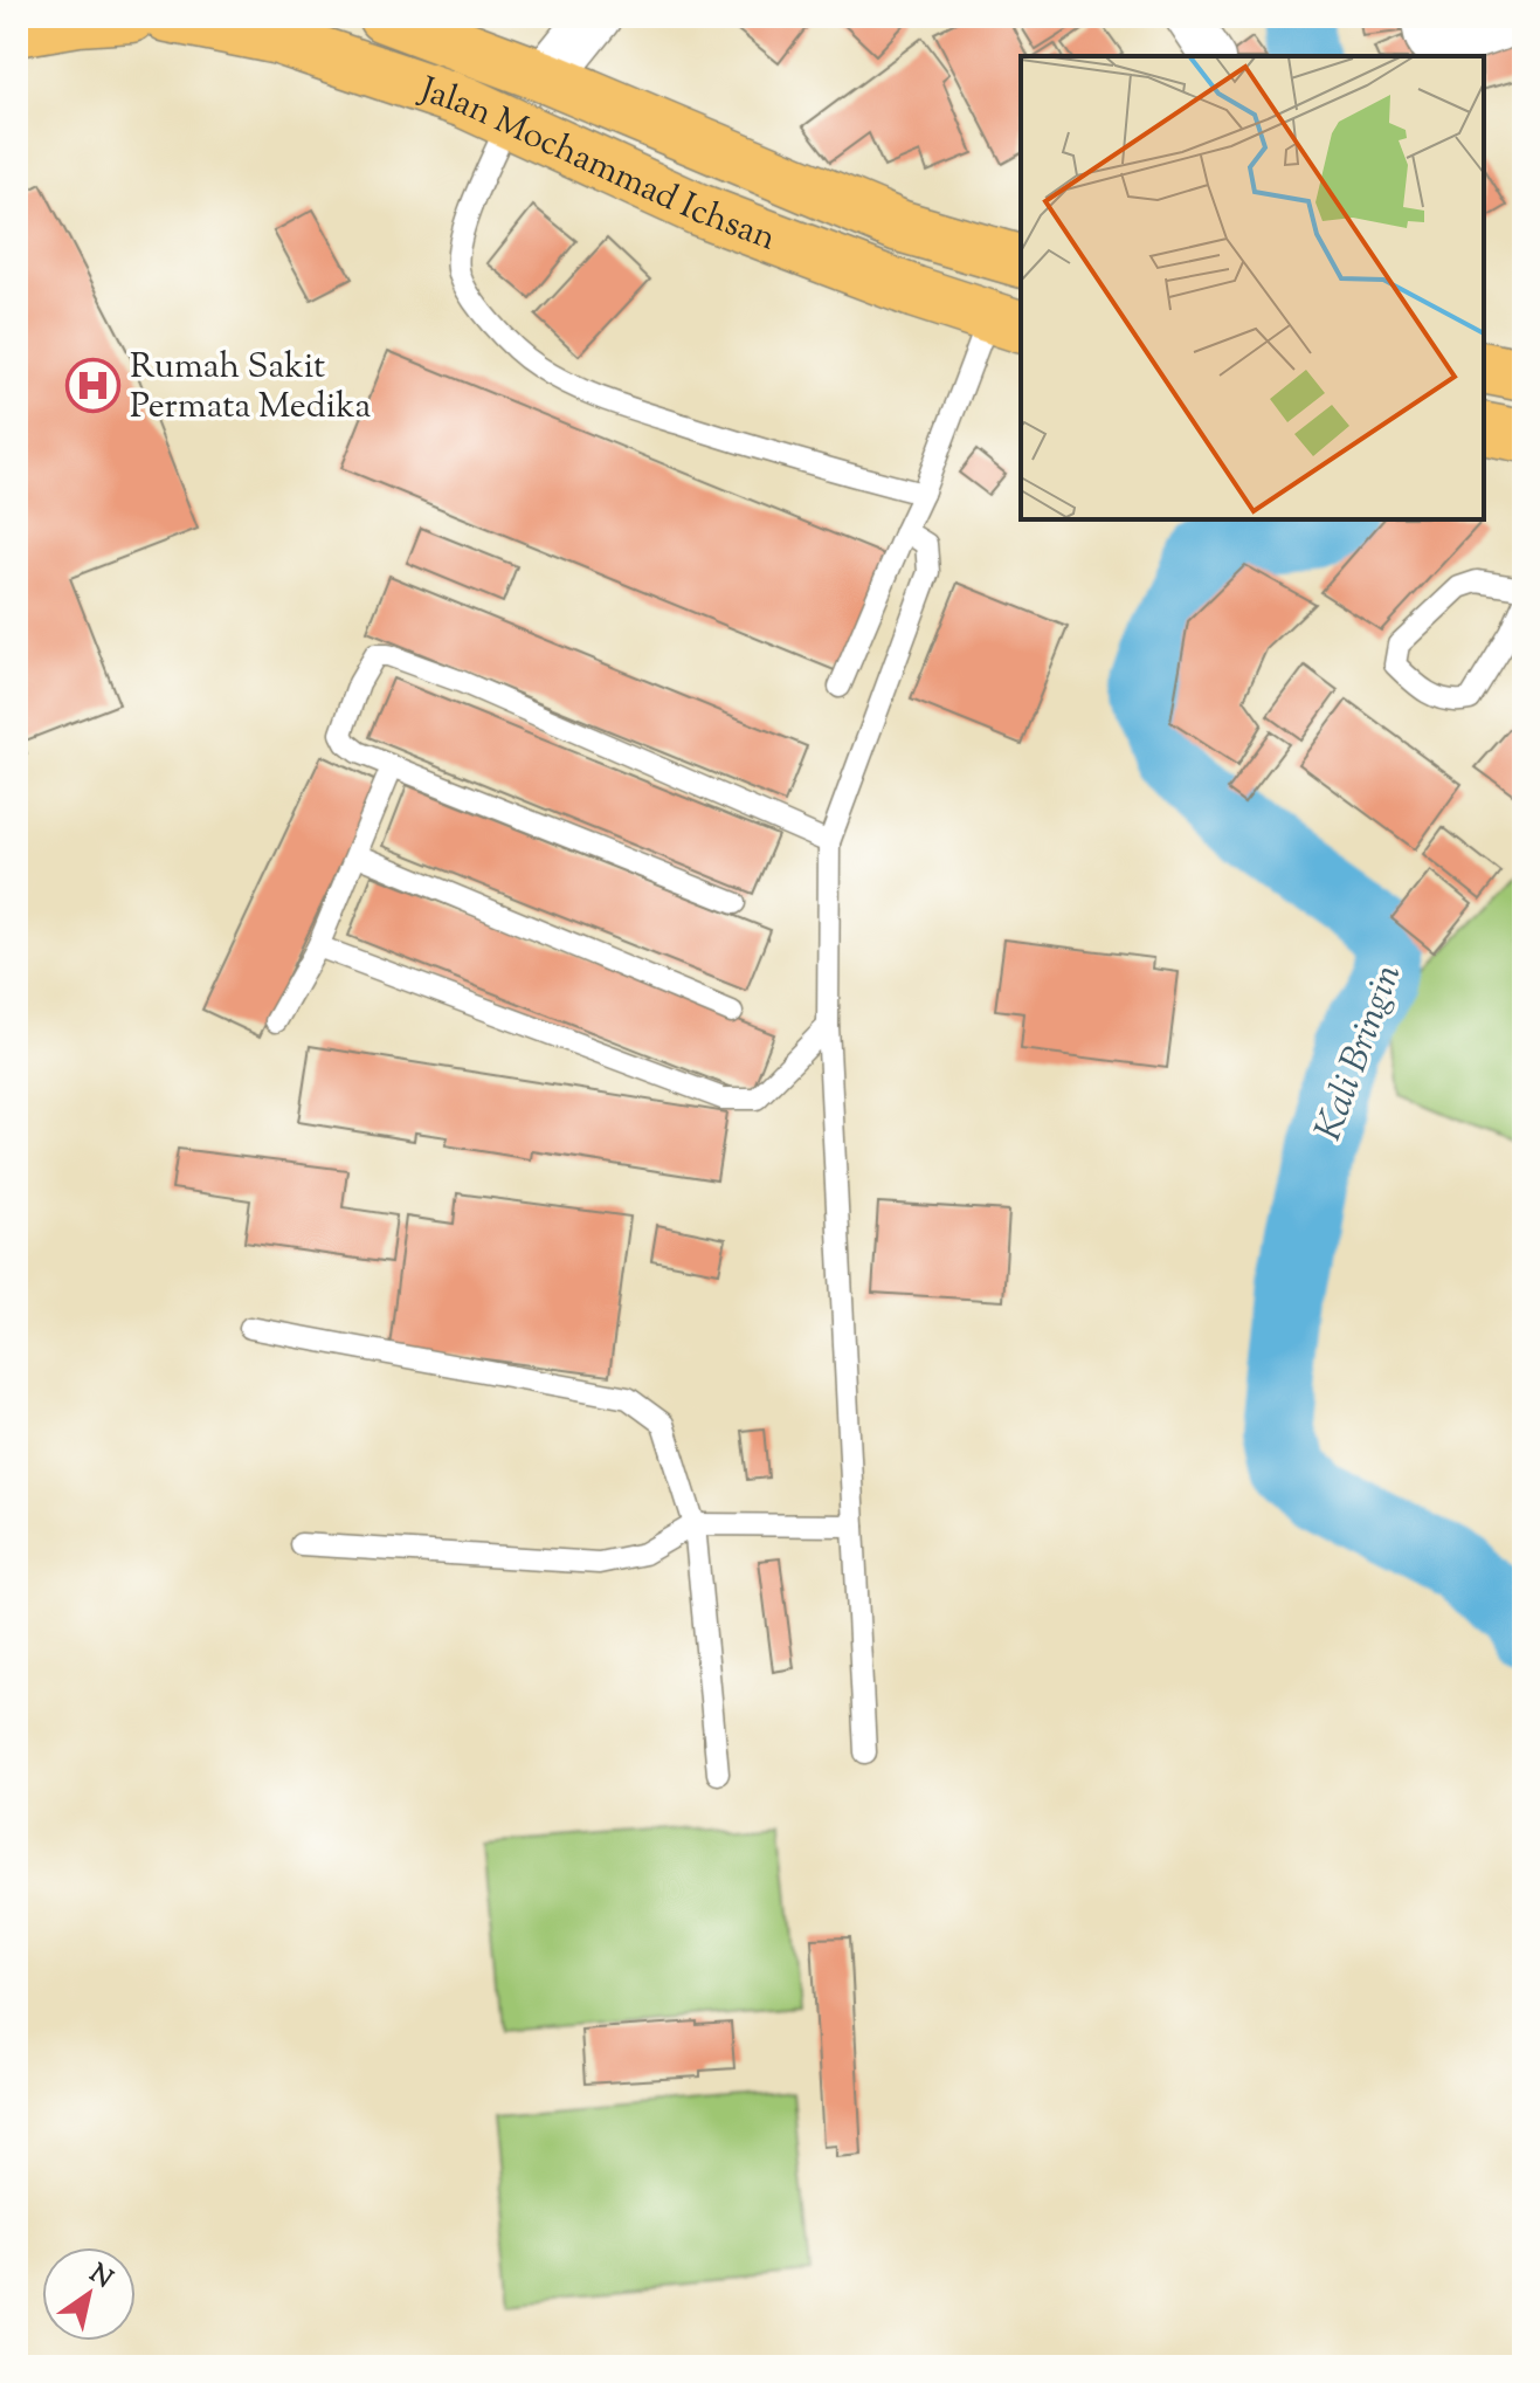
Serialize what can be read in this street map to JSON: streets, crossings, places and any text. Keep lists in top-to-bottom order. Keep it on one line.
{"streets":{"main road":["Jalan Mochammad Ichsan"]},"water":["Kali Bringin"],"places":{"hospital":["Rumah Sakit Permata Medika"]},"north":"top right"}
